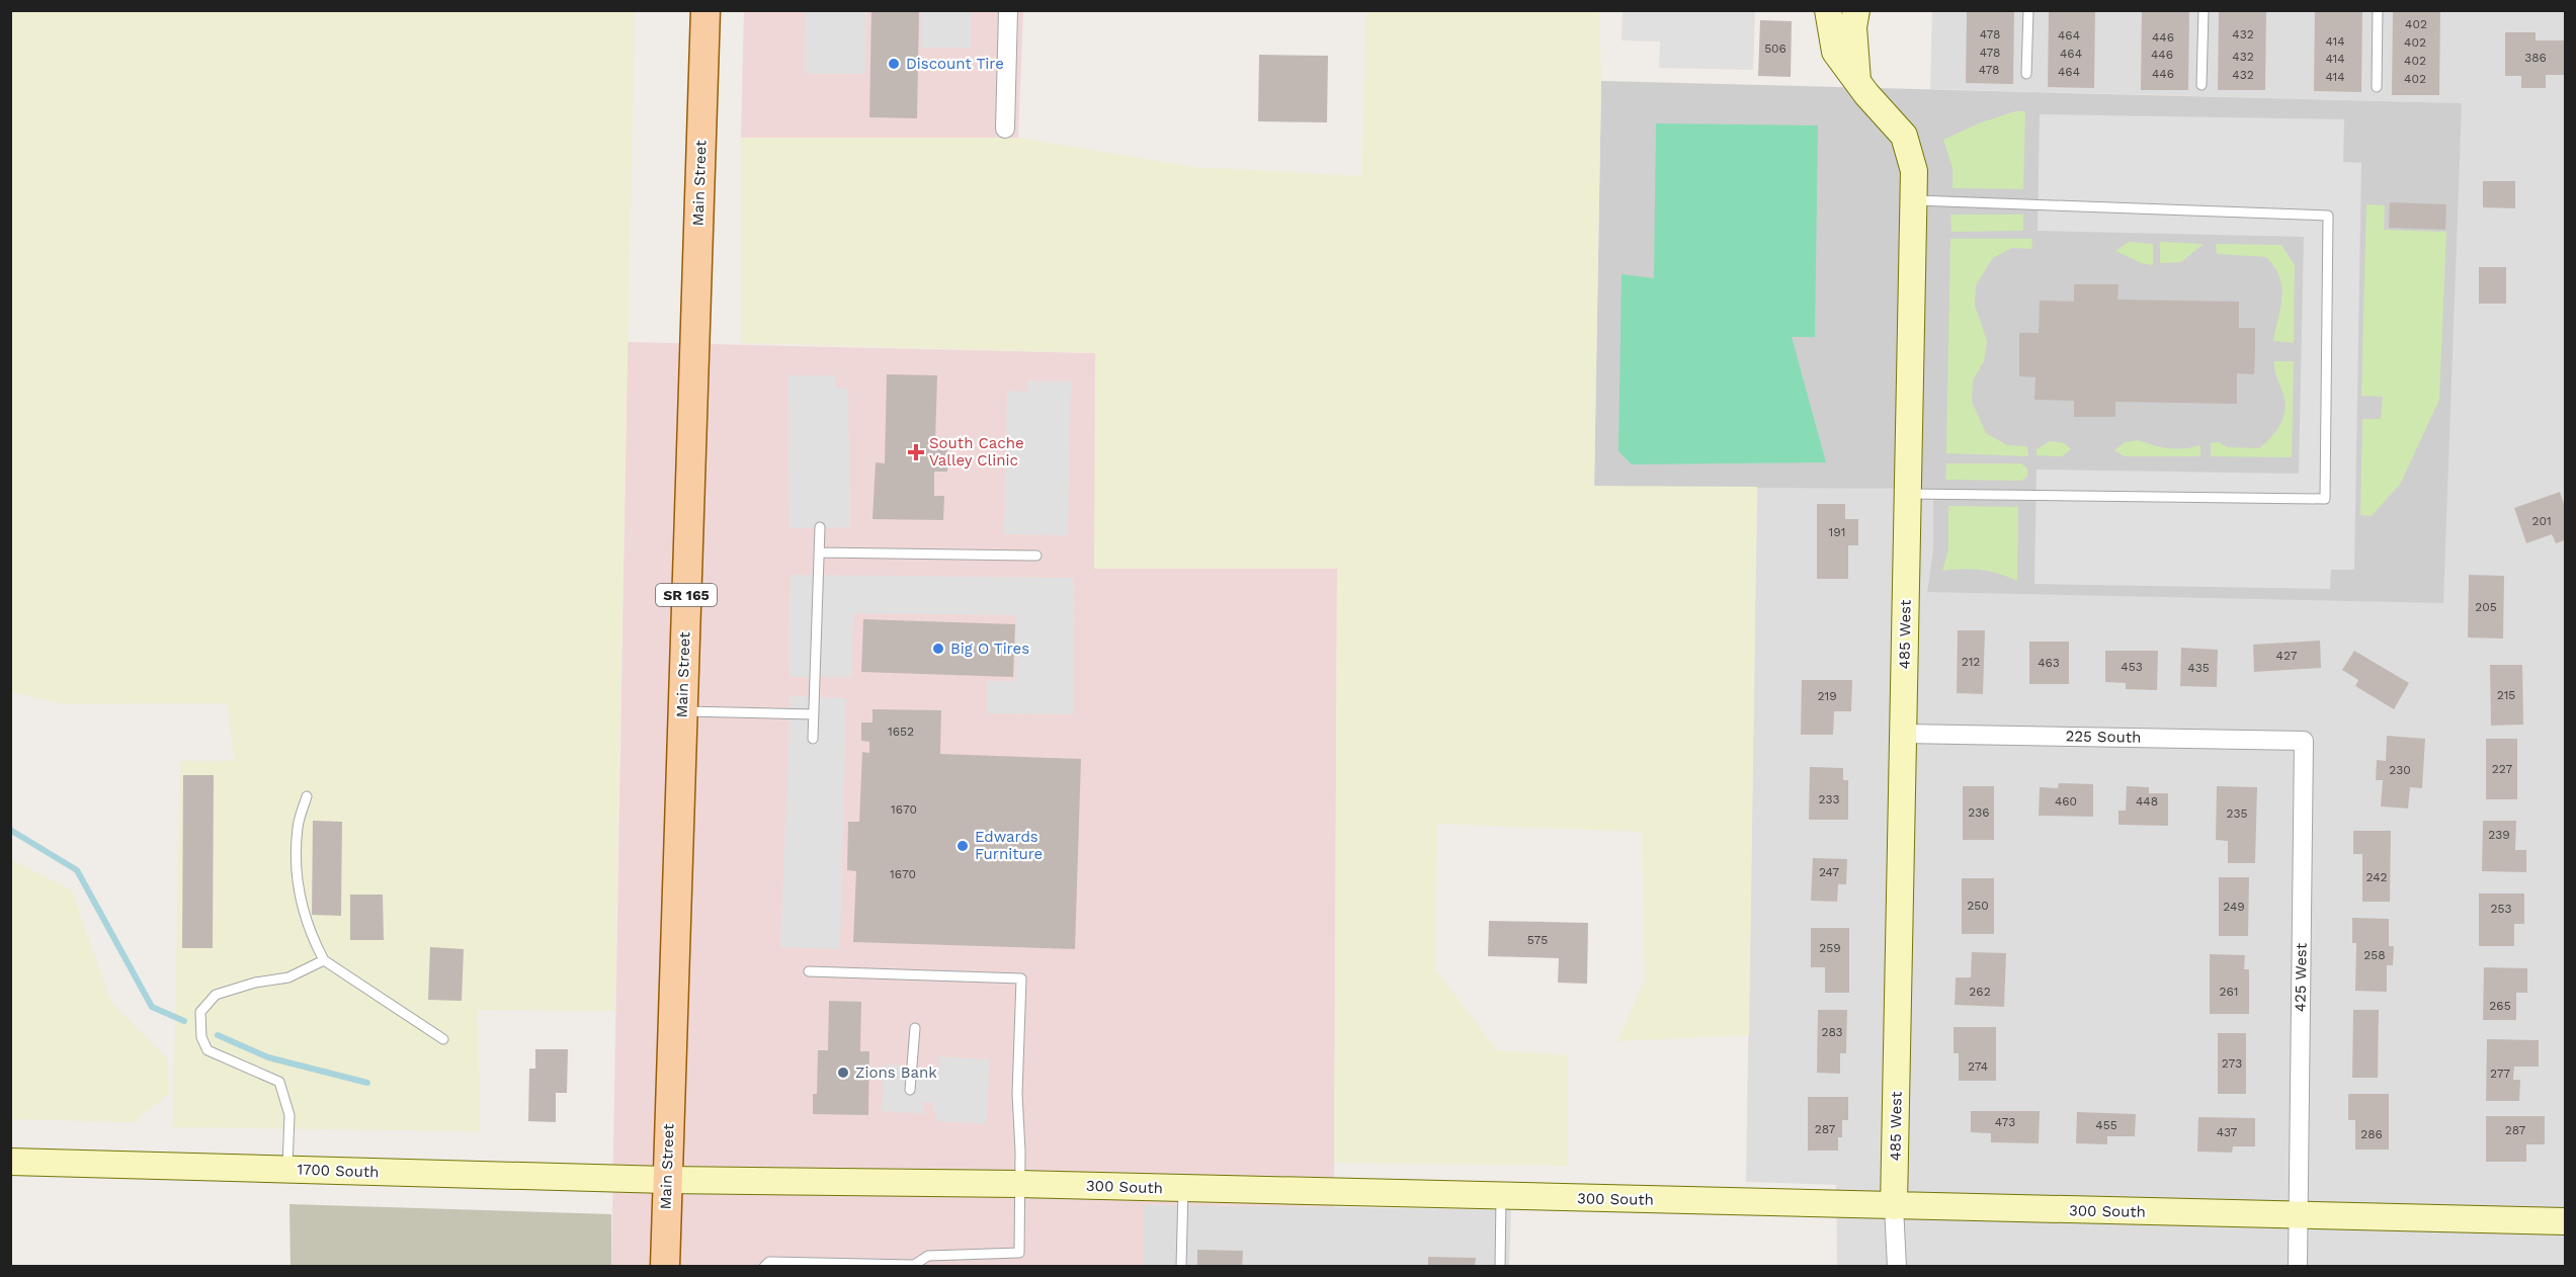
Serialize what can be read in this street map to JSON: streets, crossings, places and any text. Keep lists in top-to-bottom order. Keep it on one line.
{"streets":{"main road":["Main Street","SR 165"],"street":["485 West","225 South","425 West","1700 South","300 South"]},"crossings":[["Main Street","1700 South"],["Main Street","300 South"],["485 West","225 South"],["485 West","300 South"],["225 South","425 West"],["425 West","300 South"],["1700 South","300 South"]],"places":{"other":["Discount Tire","Big O Tires","Edwards Furniture","Zions Bank"],"health":["South Cache Valley Clinic"]},"house_numbers":["402","478","432","464","446","414","402","506","478","464","446","432","386","414","402","478","464","446","432","414","402","201","191","205","427","212","463","453","435","215","219","1652","227","230","233","460","448","1670","236","235","239","247","1670","242","250","249","253","575","259","258","262","261","265","283","273","274","277","473","455","287","287","437","286"]}
